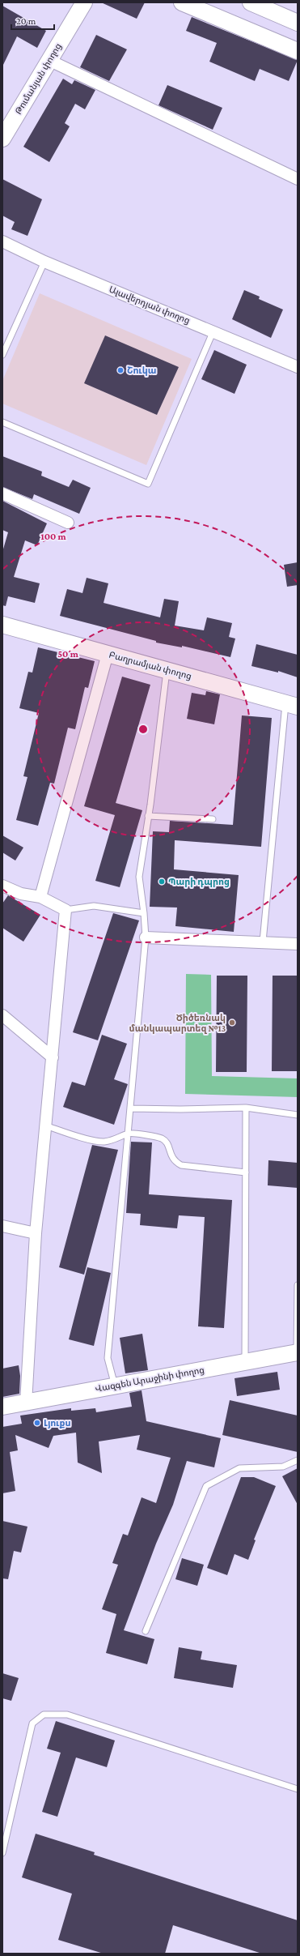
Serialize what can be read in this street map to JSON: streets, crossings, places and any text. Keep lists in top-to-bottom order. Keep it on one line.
{"streets":{"main road":["Թումանյան փողոց","Բաղրամյան փողոց","Վազգեն Արաջինի փողոց"],"street":["Ալավերդյան փողոց"]},"places":["Շուկա","Պարի դպրոց","Ծիծեռնակ մանկապարտեզ №13","Լյուքս"],"scale_bar":"20 m","rings":["100 m","50 m"]}
